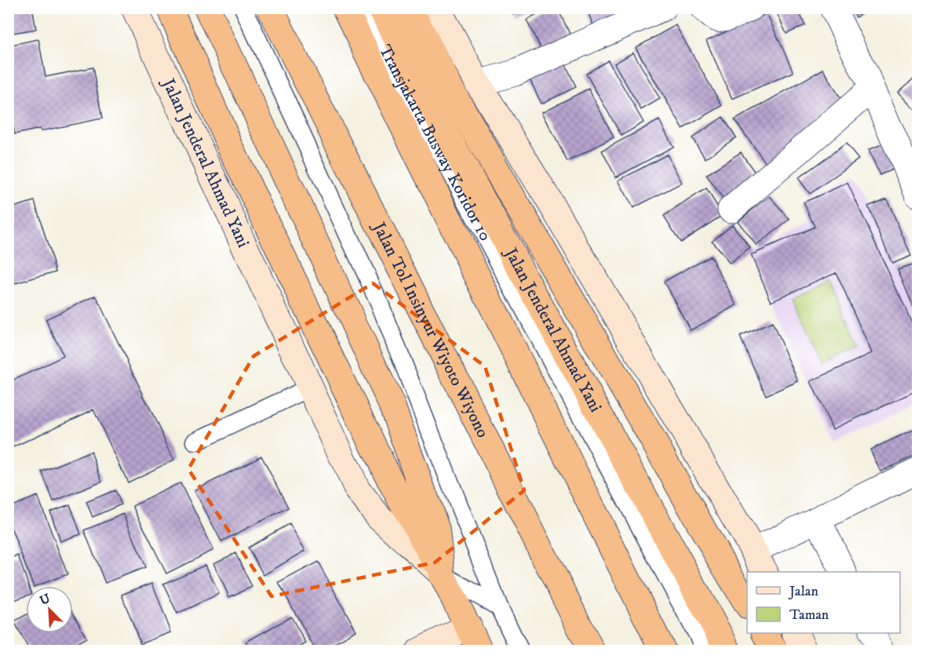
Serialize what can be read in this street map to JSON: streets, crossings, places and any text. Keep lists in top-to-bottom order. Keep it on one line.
{"streets":{"highway":["Jalan Jenderal Ahmad Yani","Jalan Tol Insinyur Wiyoto Wiyono"],"lane":["Transjakarta Busway Koridor 10"]},"legend":["Jalan","Taman"],"north":"top left"}
